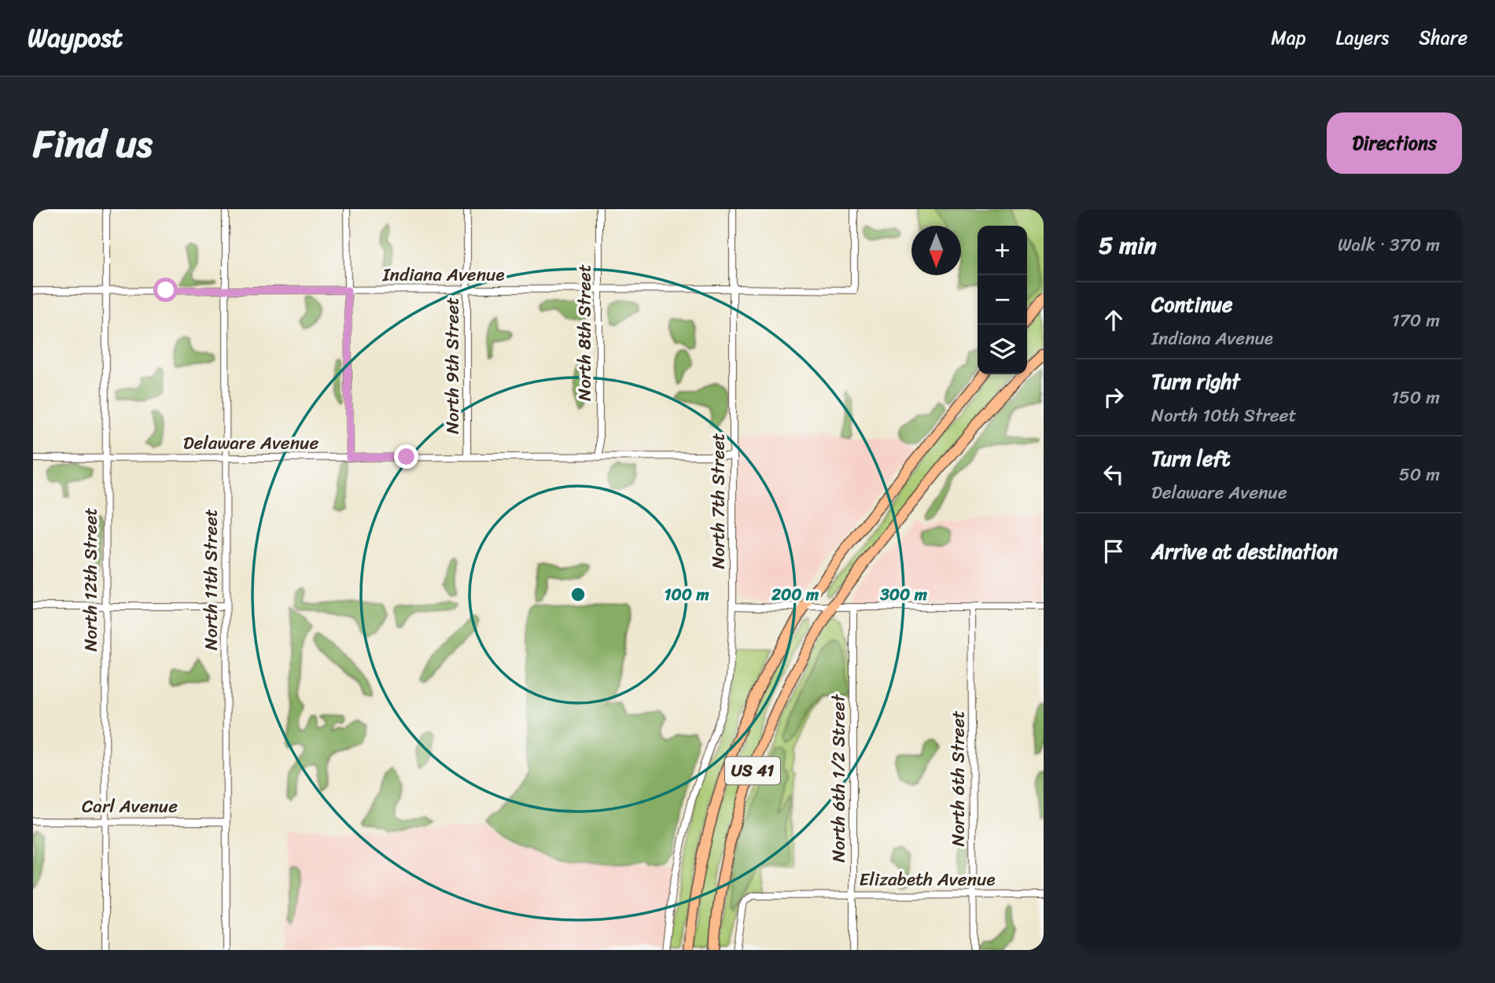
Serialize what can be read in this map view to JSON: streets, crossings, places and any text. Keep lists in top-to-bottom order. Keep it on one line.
{"streets":{"main road":["US 41"],"street":["Indiana Avenue","North 8th Street","North 9th Street","Delaware Avenue","North 7th Street","North 12th Street","North 11th Street","North 6th 1/2 Street","North 6th Street","Carl Avenue","Elizabeth Avenue"]},"crossings":[["Indiana Avenue","North 8th Street"],["Indiana Avenue","North 9th Street"],["Indiana Avenue","North 7th Street"],["Indiana Avenue","North 12th Street"],["Indiana Avenue","North 11th Street"],["North 8th Street","Delaware Avenue"],["North 9th Street","Delaware Avenue"],["Delaware Avenue","North 7th Street"],["Delaware Avenue","North 12th Street"],["Delaware Avenue","North 11th Street"],["North 12th Street","Carl Avenue"],["North 11th Street","Carl Avenue"],["North 6th 1/2 Street","Elizabeth Avenue"],["North 6th Street","Elizabeth Avenue"]],"north":"bottom","page":{"header":"Waypost","nav":["Map","Layers","Share"],"title":"Find us","buttons":"Directions","heading":["5 min","Walk · 370 m"],"map_buttons":["+","−"],"list":[["Continue","Indiana Avenue","170 m"],["Turn right","North 10th Street","150 m"],["Turn left","Delaware Avenue","50 m"],"Arrive at destination"]},"rings":["100 m","200 m","300 m"]}
